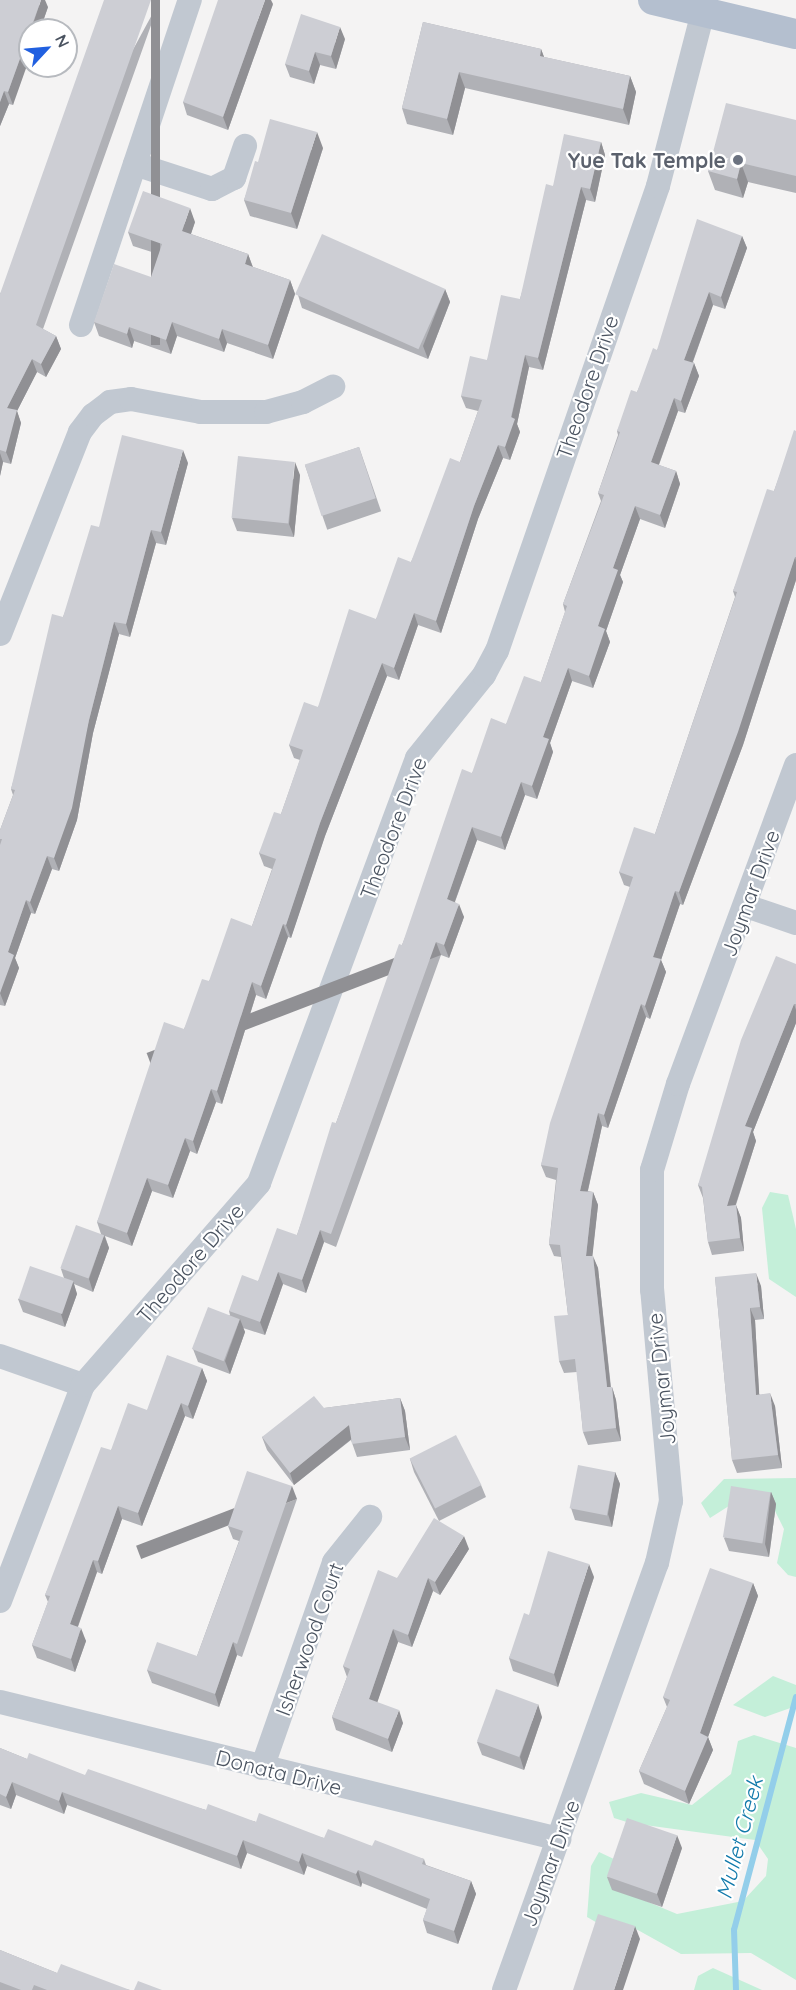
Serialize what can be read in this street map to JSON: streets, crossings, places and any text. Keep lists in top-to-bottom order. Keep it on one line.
{"streets":{"street":["Theodore Drive","Joymar Drive","Isherwood Court","Donata Drive"]},"crossings":[["Joymar Drive","Donata Drive"],["Isherwood Court","Donata Drive"]],"water":["Mullet Creek"],"places":["Yue Tak Temple"],"north":"top right"}
